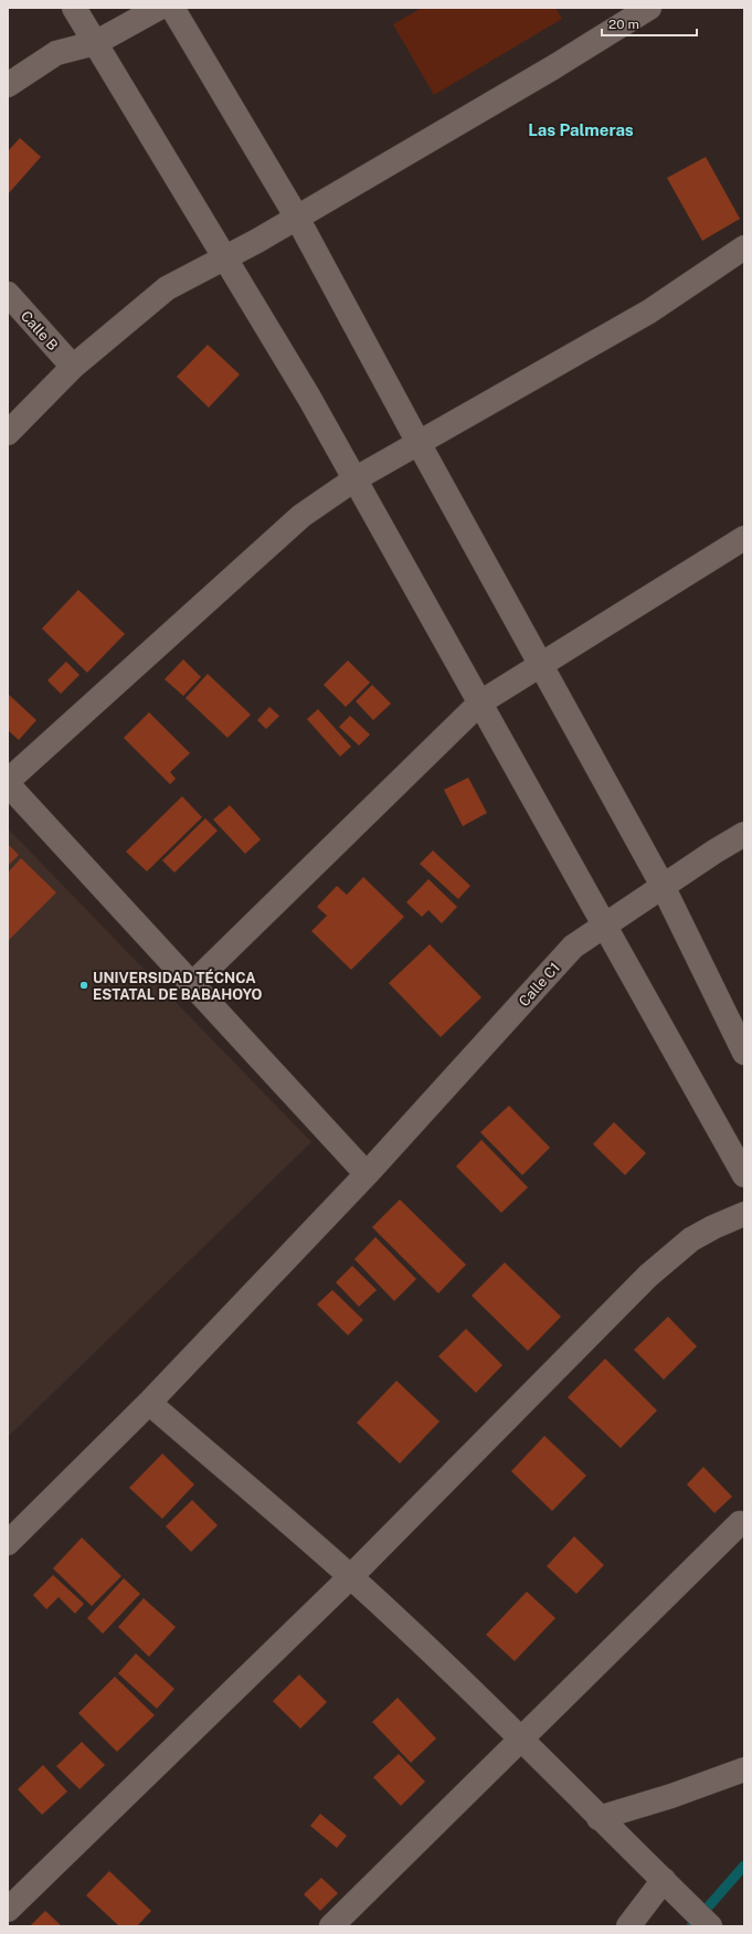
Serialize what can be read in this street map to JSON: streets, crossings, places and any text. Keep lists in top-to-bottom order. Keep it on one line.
{"streets":{"street":["Calle B","Calle C1"]},"districts":["Las Palmeras"],"places":["UNIVERSIDAD TÉCNCA ESTATAL DE BABAHOYO"],"scale_bar":"20 m"}
